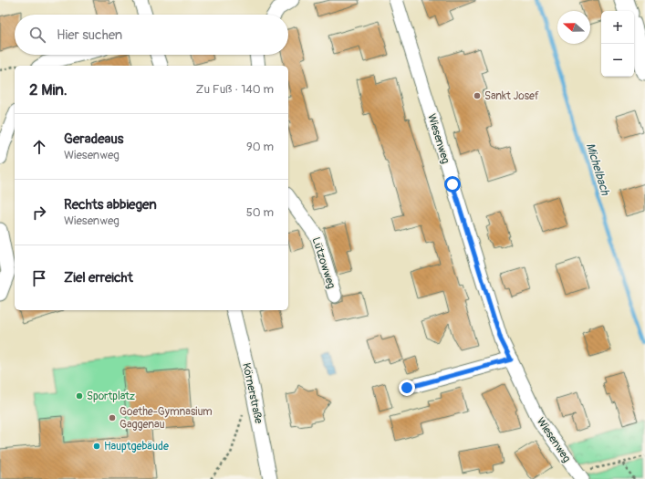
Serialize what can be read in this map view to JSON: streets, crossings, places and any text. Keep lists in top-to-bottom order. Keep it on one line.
{"streets":{"street":["Wiesenweg","Lützowweg","Körnerstraße"]},"water":["Michelbach"],"places":["Sankt Josef","Sportplatz","Goethe-Gymnasium Gaggenau","Hauptgebäude"],"north":"left","page":{"map_buttons":["+","−"],"search":"Hier suchen","heading":["2 Min.","Zu Fuß · 140 m"],"list":[["Geradeaus","Wiesenweg","90 m"],["Rechts abbiegen","Wiesenweg","50 m"],"Ziel erreicht"]}}
